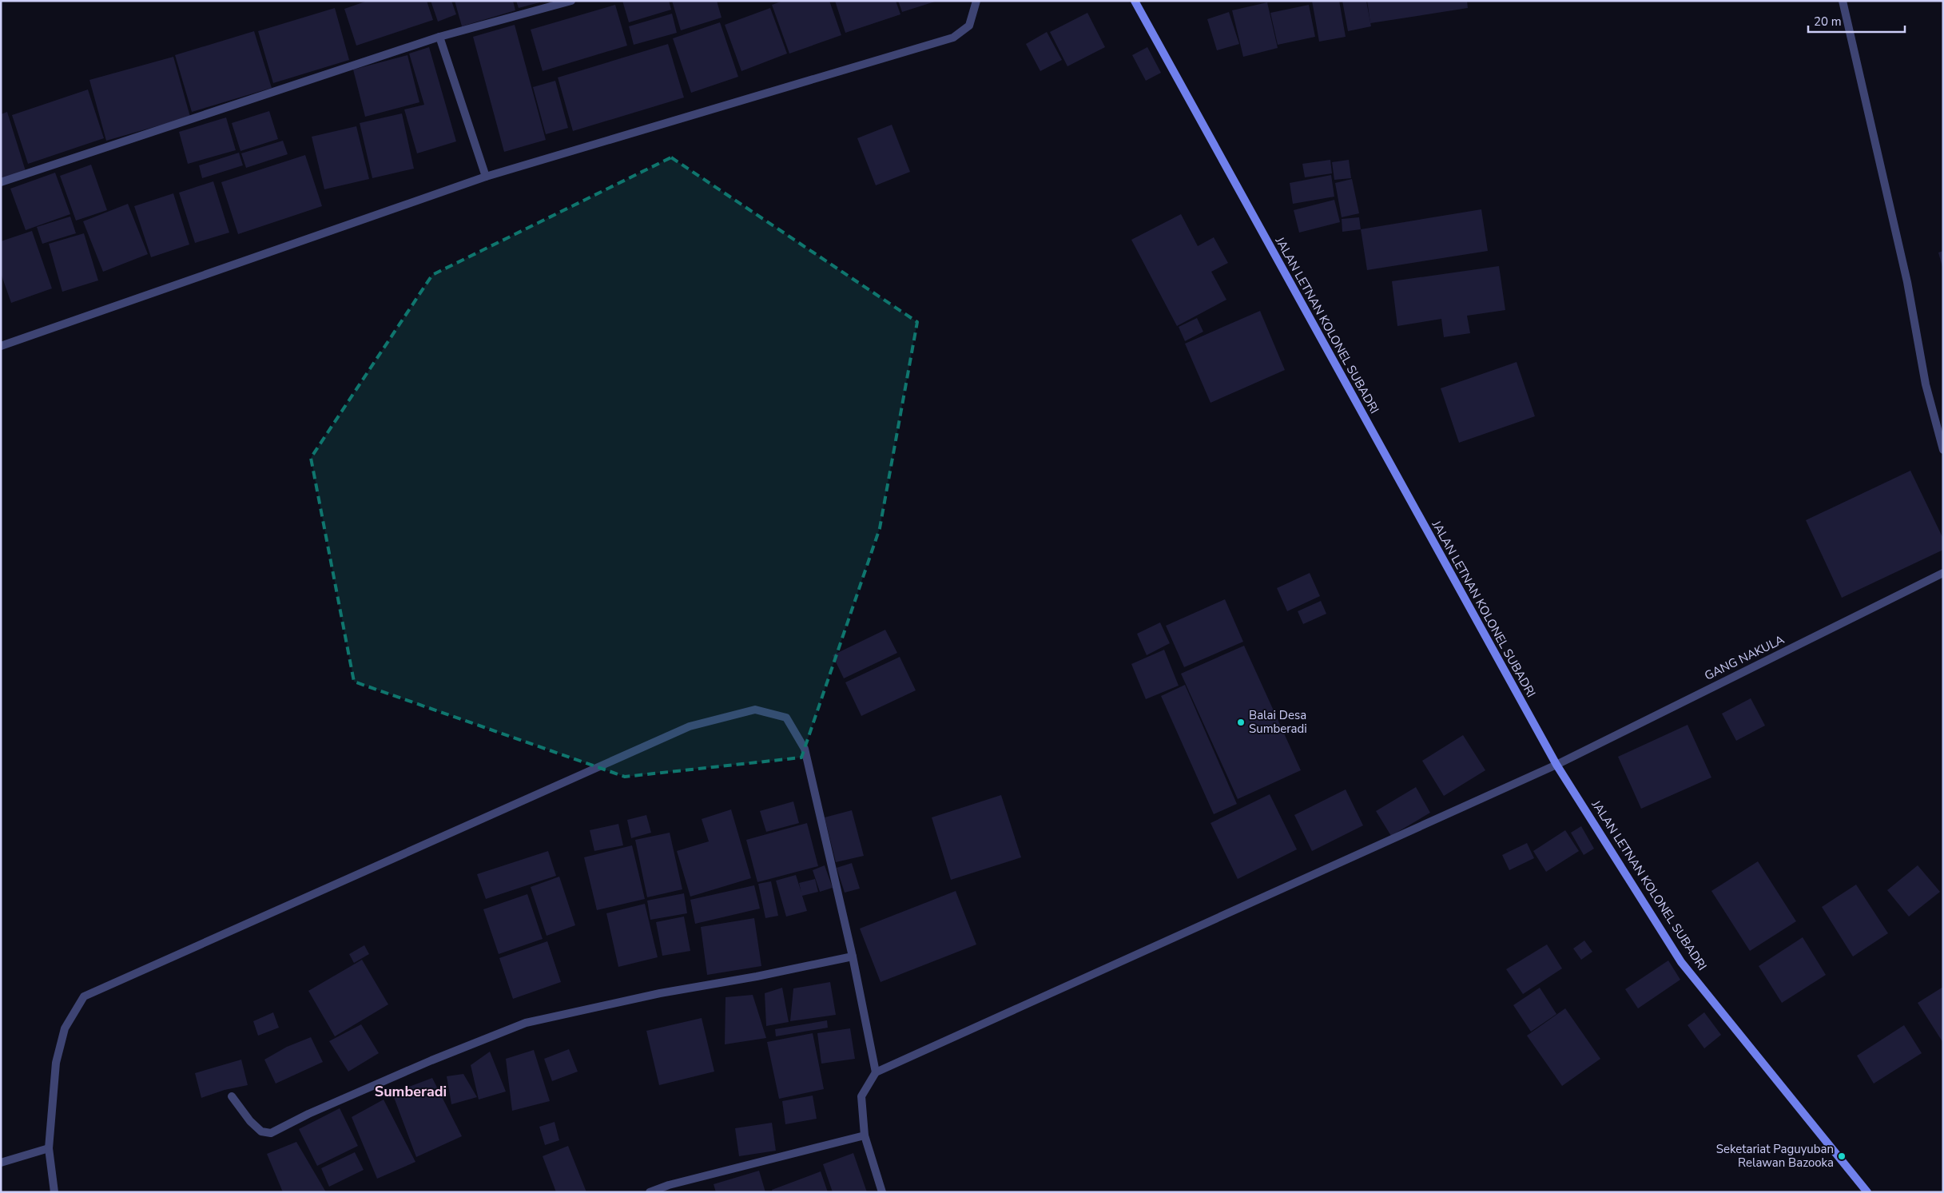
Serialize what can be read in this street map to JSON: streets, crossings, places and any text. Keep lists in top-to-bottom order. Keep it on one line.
{"streets":{"main road":["JALAN LETNAN KOLONEL SUBADRI"],"street":["GANG NAKULA"]},"crossings":[["JALAN LETNAN KOLONEL SUBADRI","GANG NAKULA"]],"districts":["Sumberadi"],"places":["Balai Desa Sumberadi","Seketariat Paguyuban Relawan Bazooka"],"scale_bar":"20 m"}
